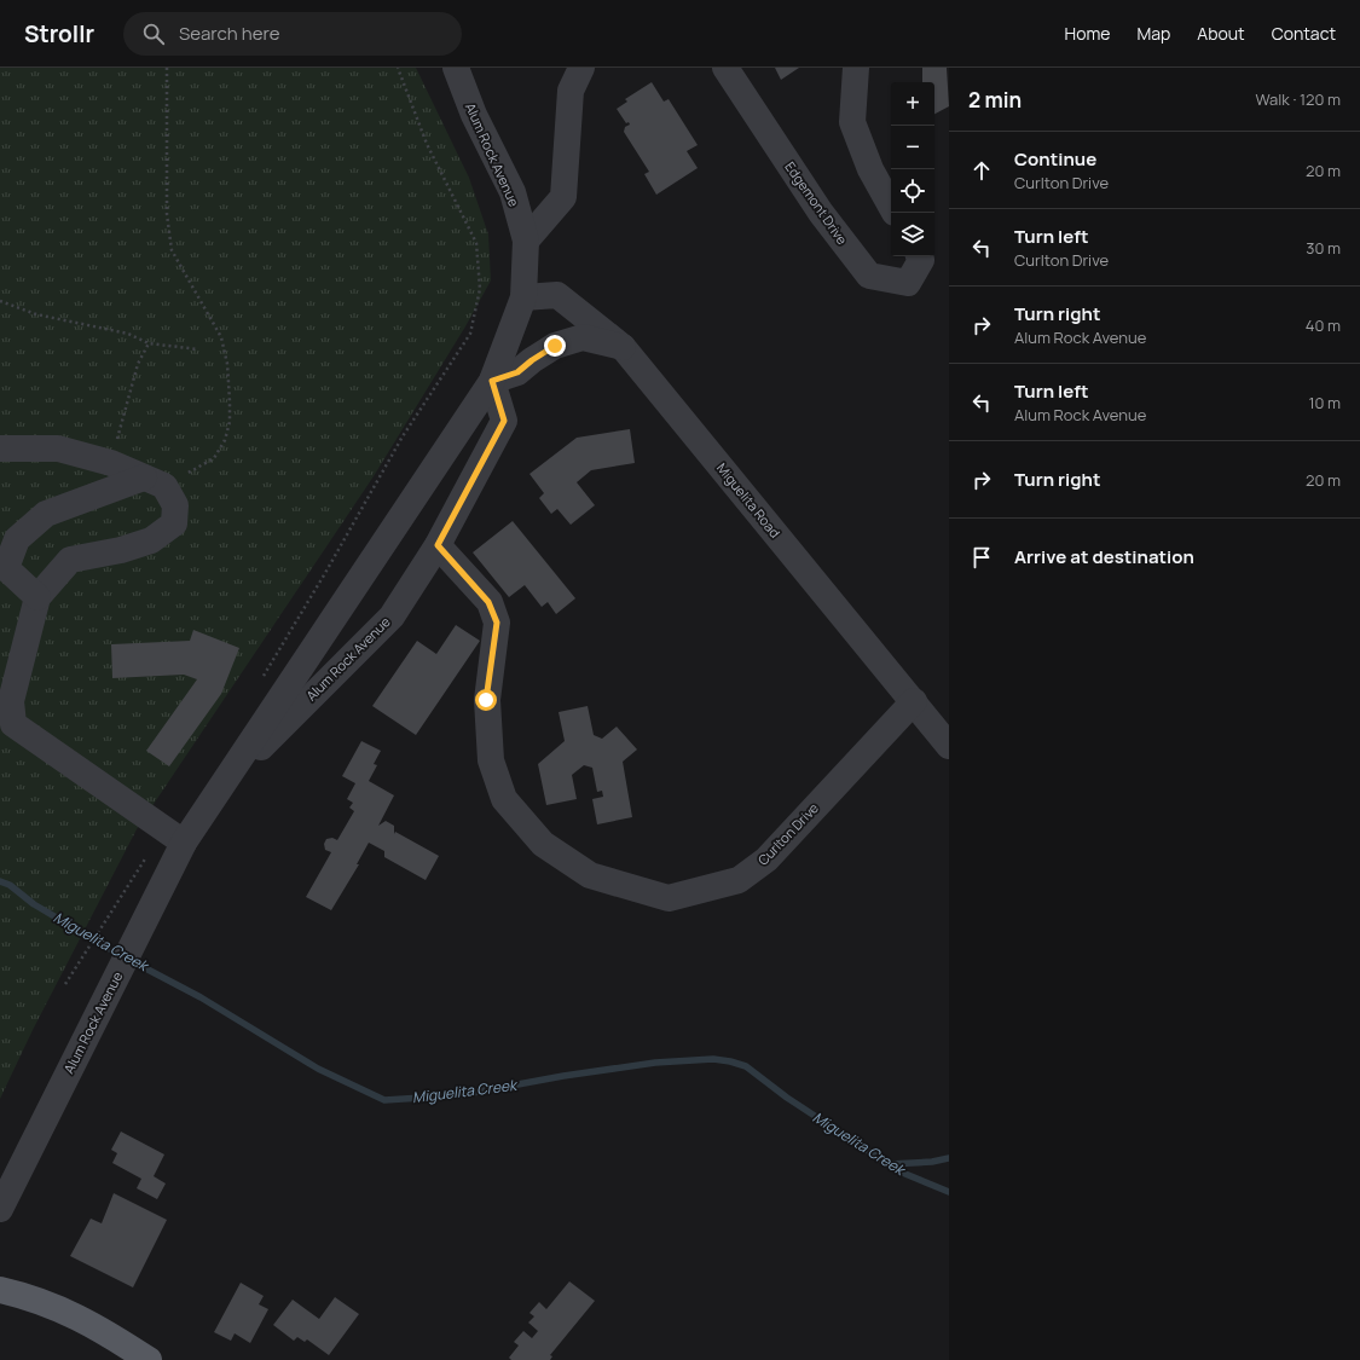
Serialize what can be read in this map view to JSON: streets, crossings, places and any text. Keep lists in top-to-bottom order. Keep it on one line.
{"streets":{"street":["Alum Rock Avenue","Edgemont Drive","Miguelita Road","Curlton Drive"]},"crossings":[["Alum Rock Avenue","Miguelita Road"],["Alum Rock Avenue","Curlton Drive"],["Miguelita Road","Curlton Drive"]],"water":["Miguelita Creek"],"page":{"header":"Strollr","search":"Search here","nav":["Home","Map","About","Contact"],"heading":["2 min","Walk · 120 m"],"map_buttons":["+","−"],"list":[["Continue","Curlton Drive","20 m"],["Turn left","Curlton Drive","30 m"],["Turn right","Alum Rock Avenue","40 m"],["Turn left","Alum Rock Avenue","10 m"],["Turn right","20 m"],"Arrive at destination"]}}
